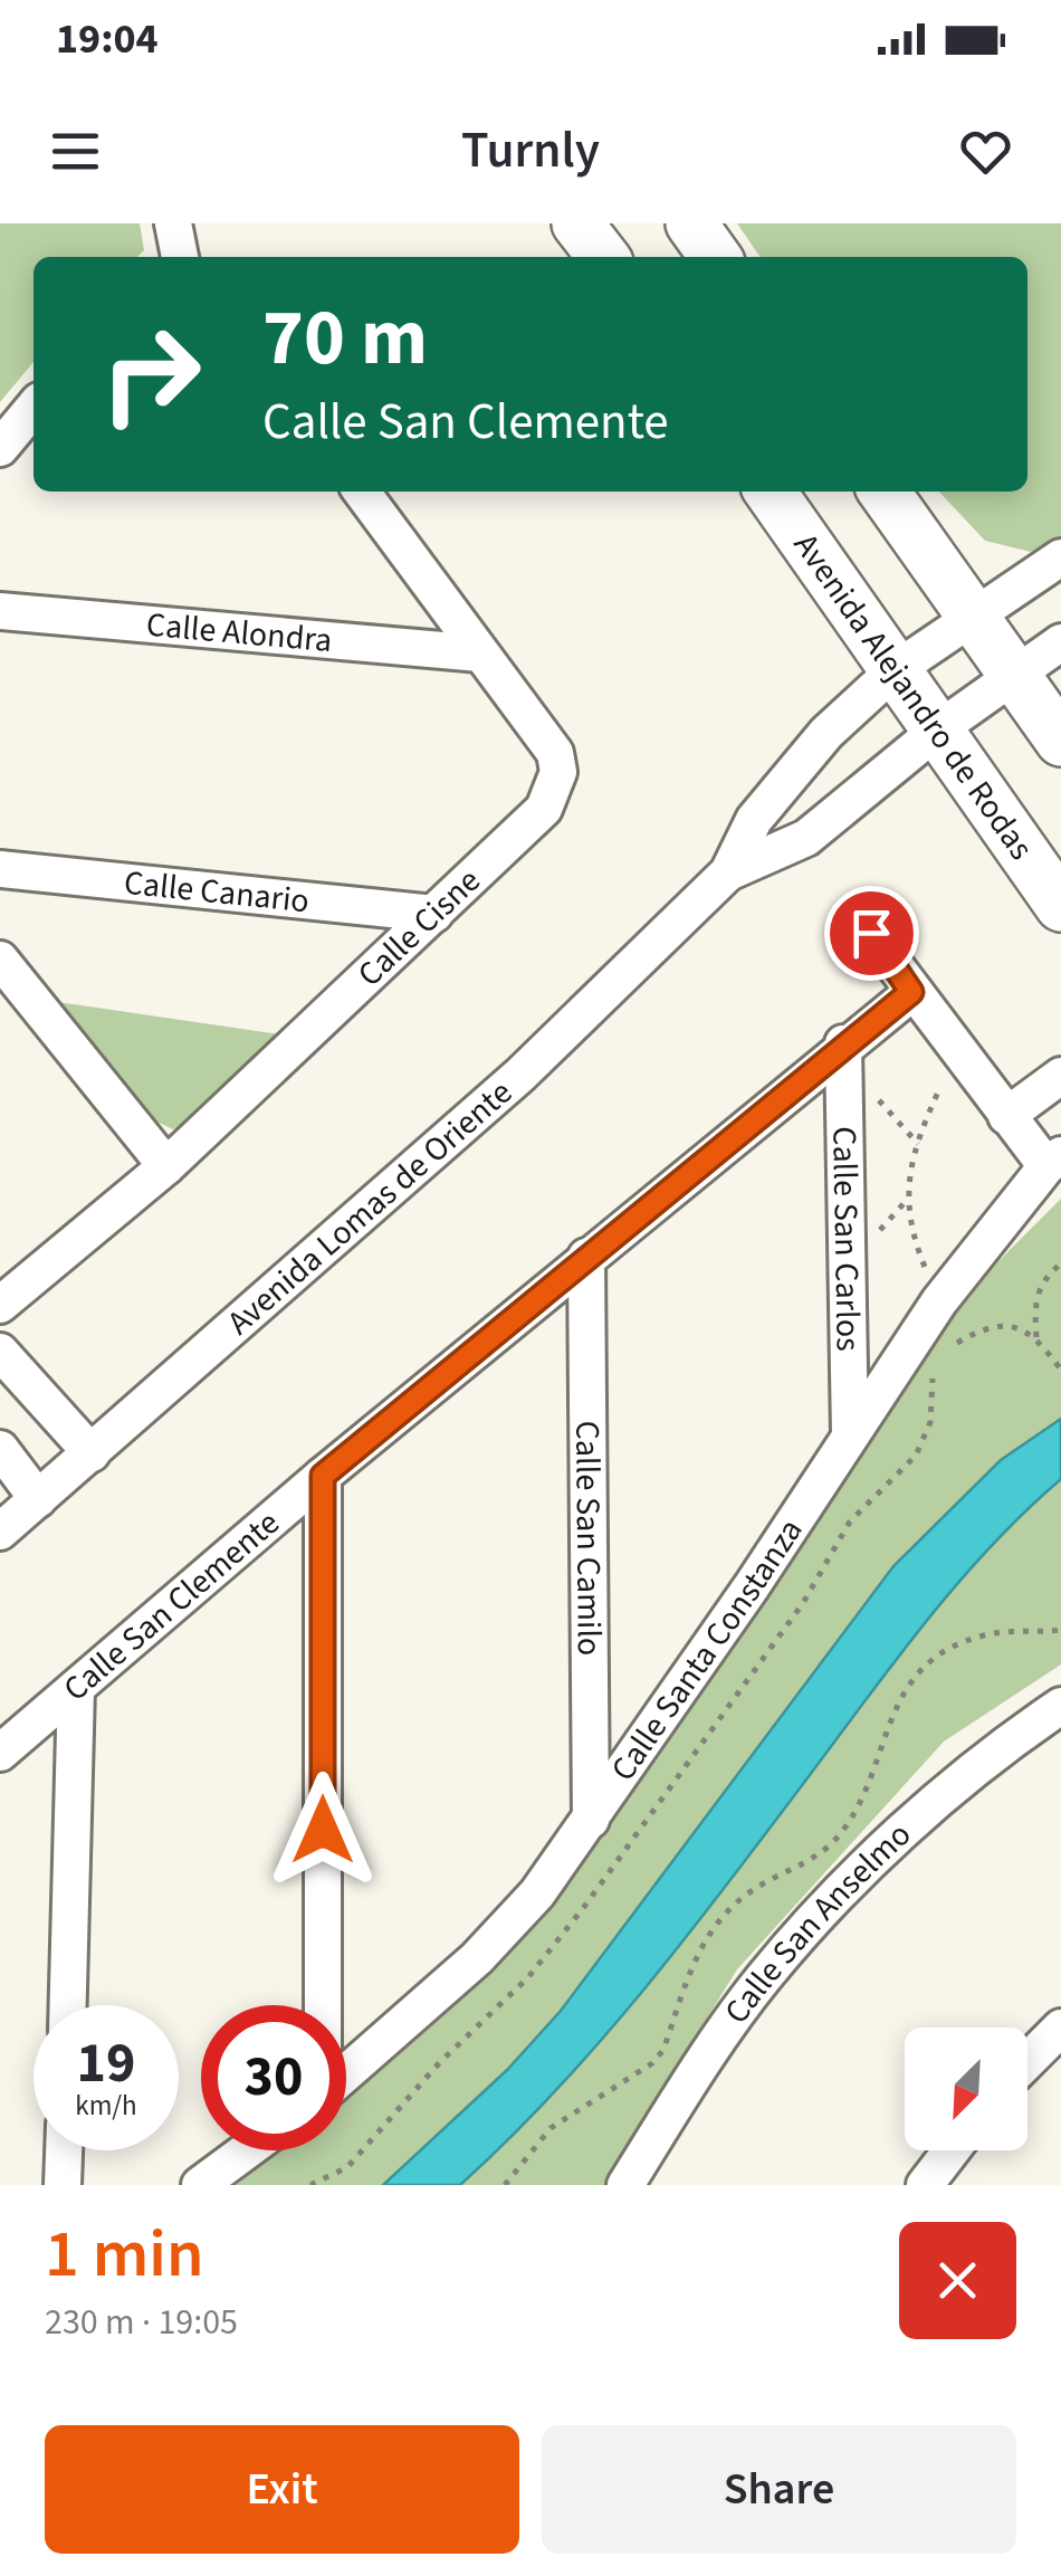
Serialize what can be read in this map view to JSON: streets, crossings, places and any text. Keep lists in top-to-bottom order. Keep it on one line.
{"streets":{"street":["Calle Alondra","Avenida Alejandro de Rodas","Calle Canario","Calle Cisne","Avenida Lomas de Oriente","Calle San Carlos","Calle San Camilo","Calle San Clemente","Calle Santa Constanza","Calle San Anselmo"]},"crossings":[["Calle Alondra","Calle Cisne"],["Avenida Alejandro de Rodas","Avenida Lomas de Oriente"],["Calle Canario","Calle Cisne"],["Calle San Carlos","Calle San Clemente"],["Calle San Carlos","Calle Santa Constanza"],["Calle San Camilo","Calle San Clemente"],["Calle San Camilo","Calle Santa Constanza"]],"north":"bottom left","page":{"status":"19:04","header":"Turnly","turn":["70 m","Calle San Clemente"],"speed":"19 km/h","limit":"30","heading":["1 min","230 m · 19:05"],"buttons":["Exit","Share"]}}
